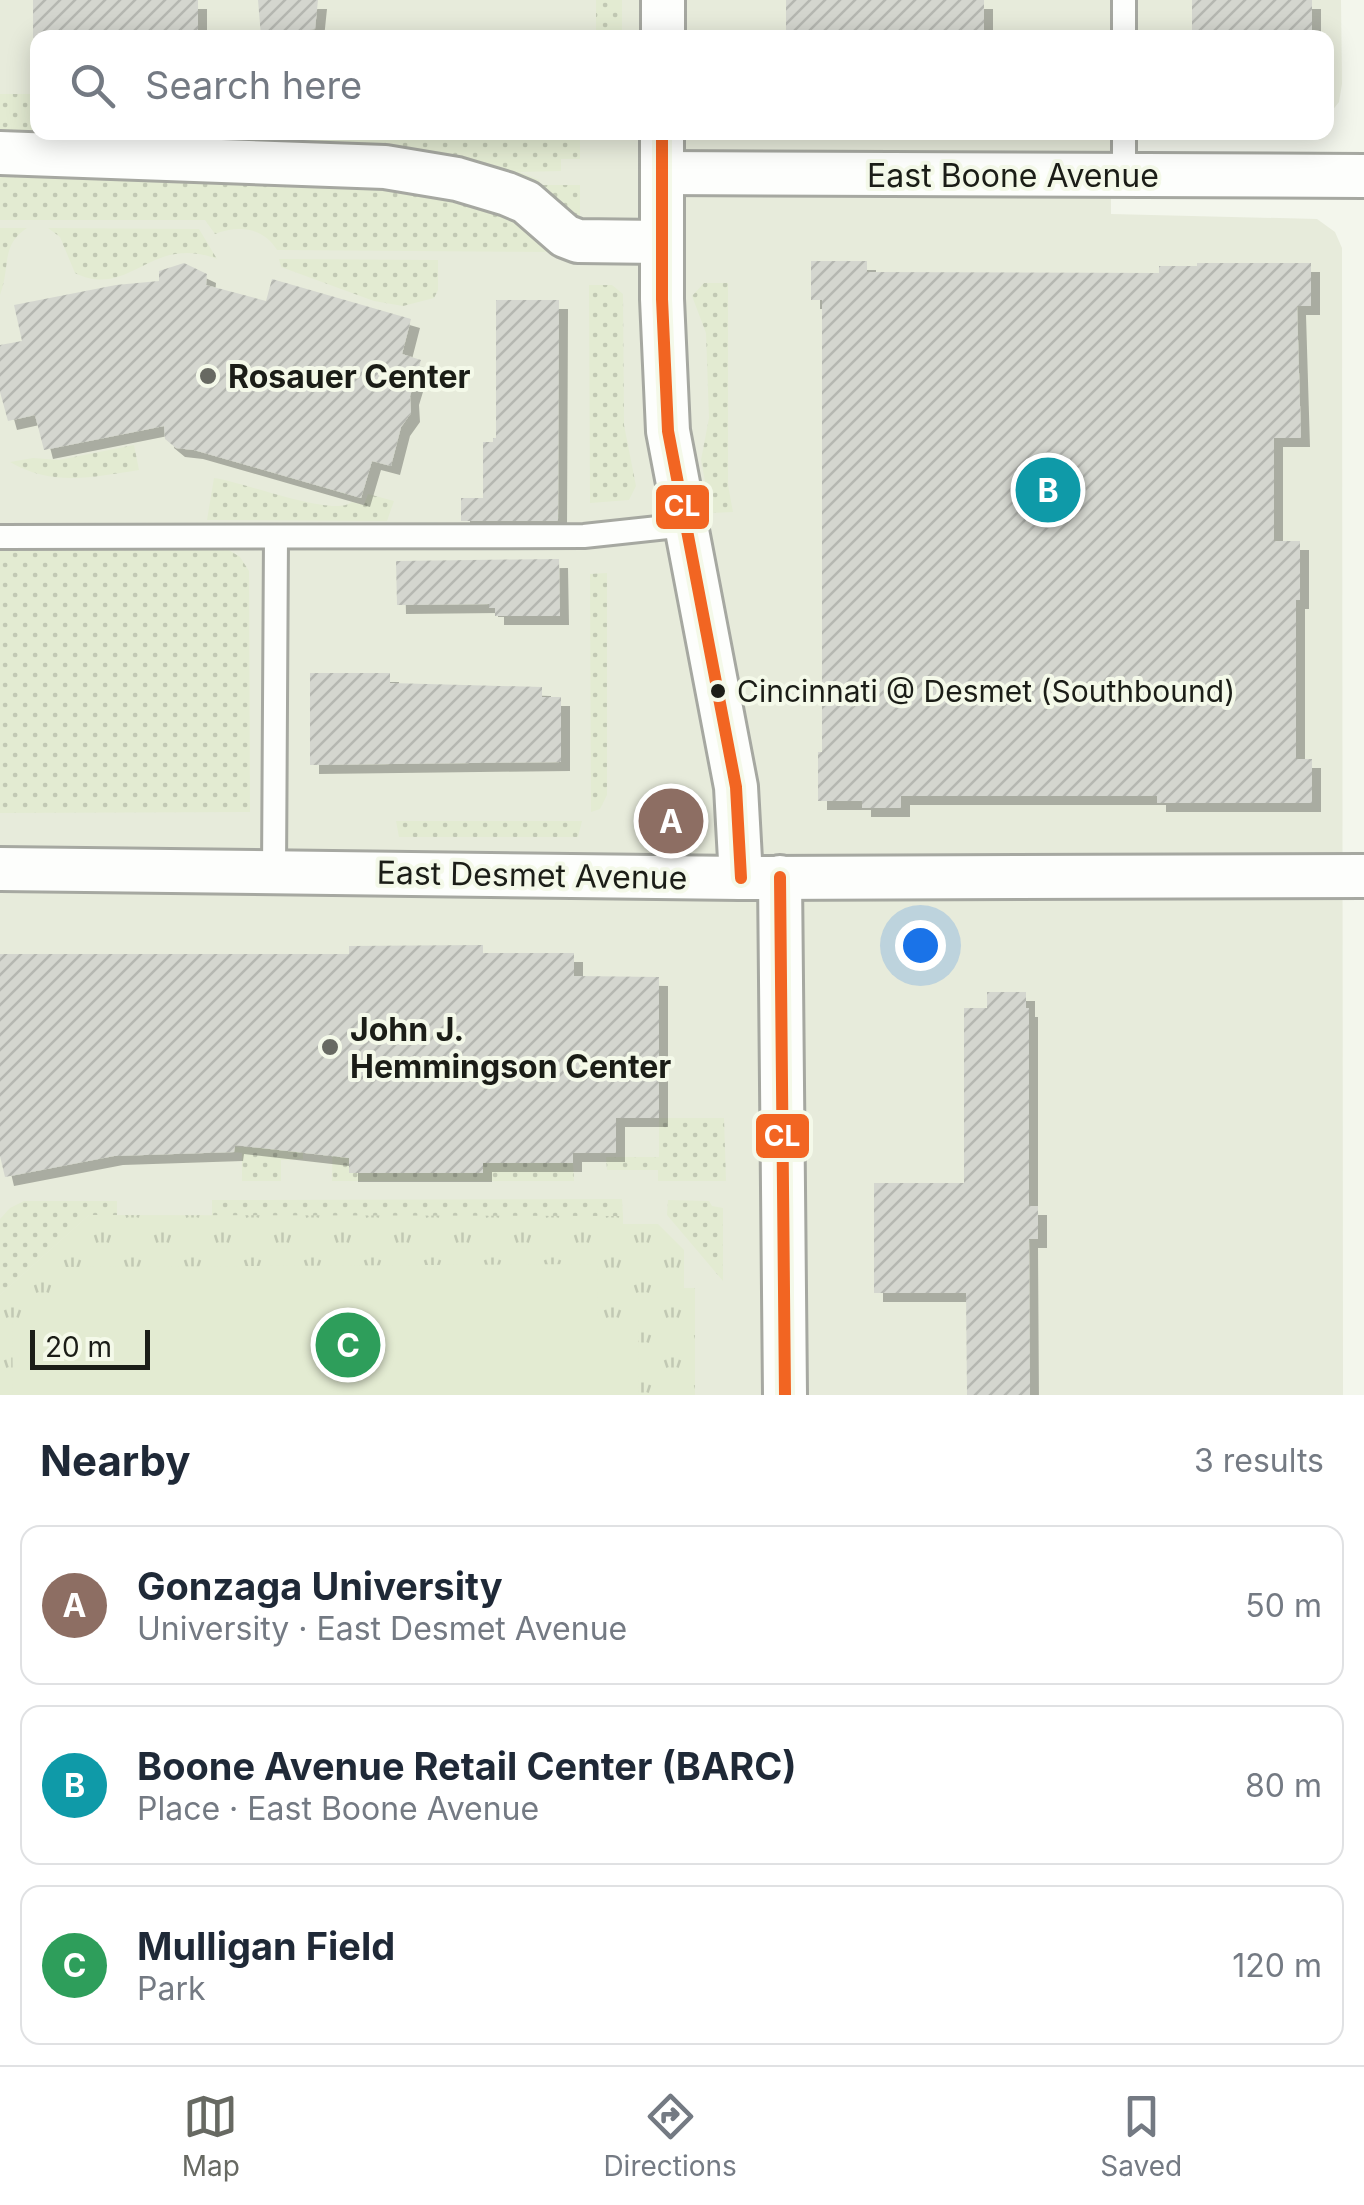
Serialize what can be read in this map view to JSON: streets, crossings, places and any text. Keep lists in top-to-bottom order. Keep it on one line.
{"streets":{"street":["East Boone Avenue","East Desmet Avenue"]},"places":["Rosauer Center","Cincinnati @ Desmet (Southbound)","John J. Hemmingson Center"],"lines":["transit line CL"],"scale_bar":"20 m","page":{"search":"Search here","pins":["B","A","C"],"scale":"20 m","heading":["Nearby","3 results"],"list":[{"mark":"A","name":"Gonzaga University","note":"University · East Desmet Avenue","value":"50 m"},{"mark":"B","name":"Boone Avenue Retail Center (BARC)","note":"Place · East Boone Avenue","value":"80 m"},{"mark":"C","name":"Mulligan Field","note":"Park","value":"120 m"}],"nav":["Map","Directions","Saved"]}}
